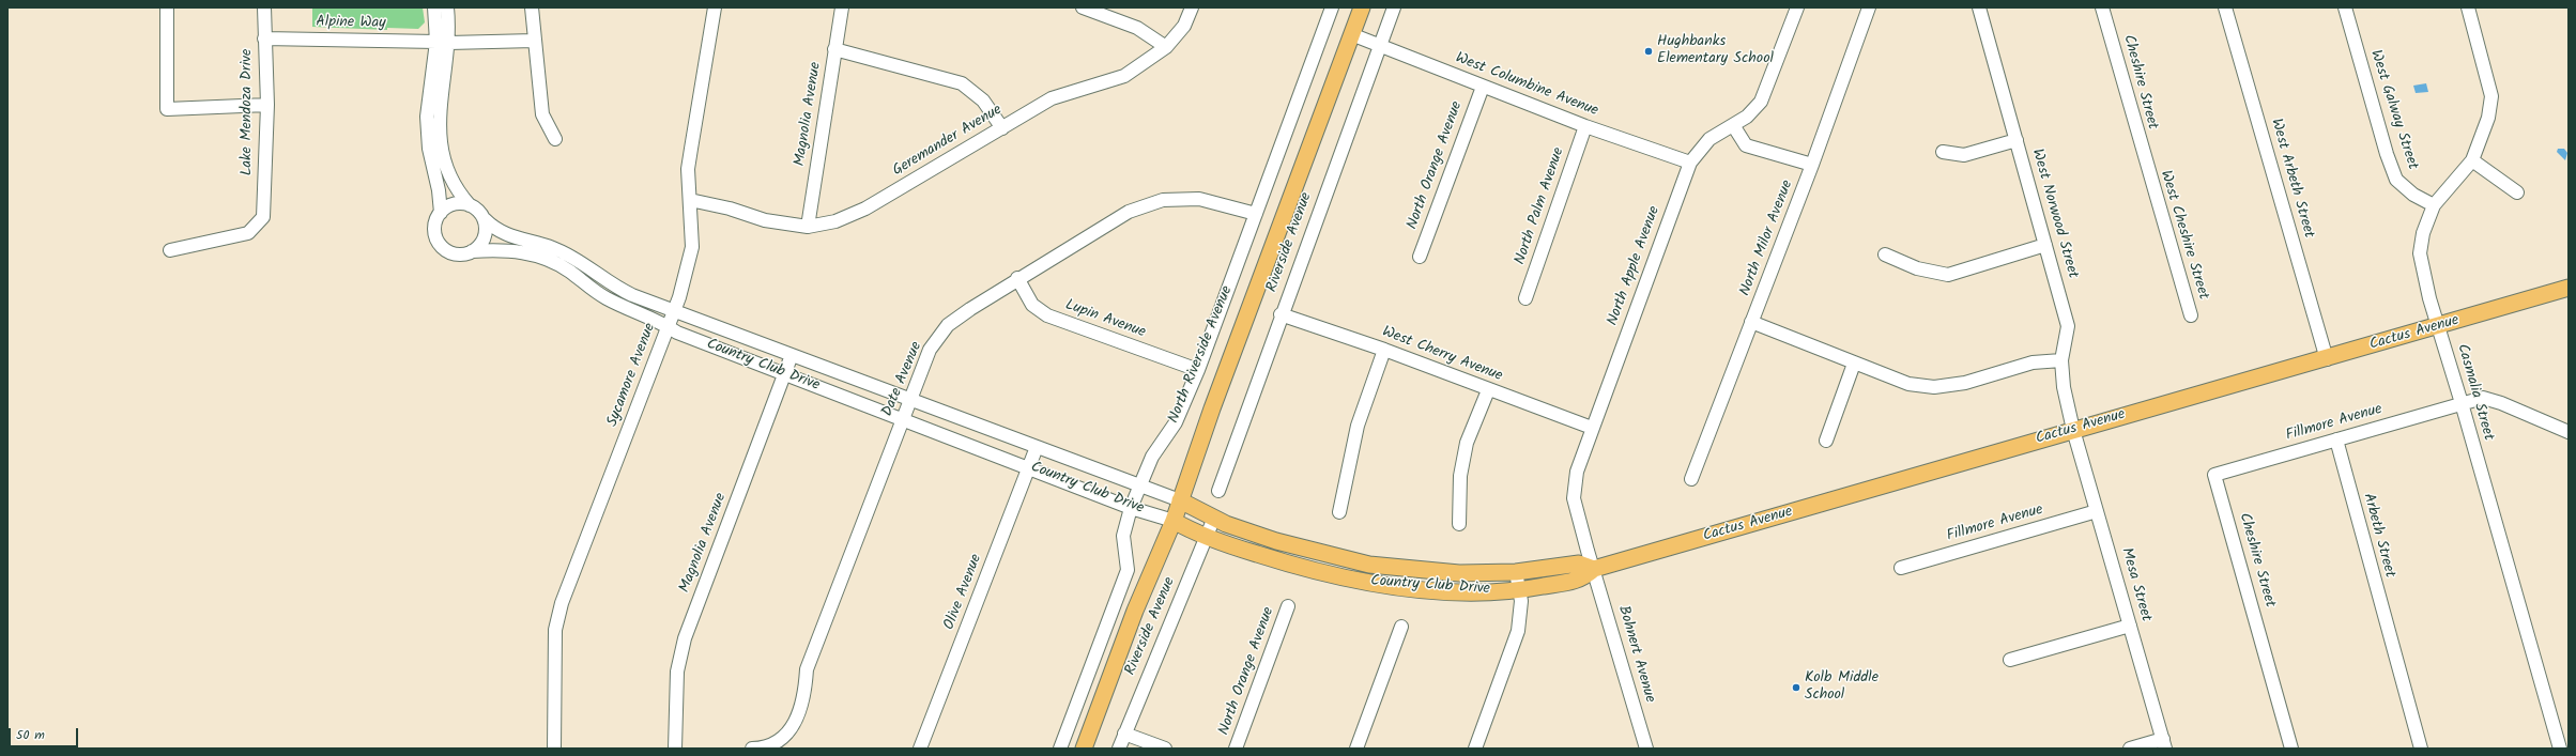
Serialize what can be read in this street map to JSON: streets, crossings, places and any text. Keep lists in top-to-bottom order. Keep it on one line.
{"streets":{"main road":["Cactus Avenue","North Riverside Avenue","Country Club Drive"],"street":["Alpine Way","Cheshire Street","West Columbine Avenue","West Galway Street","Lake Mendoza Drive","Magnolia Avenue","Geremander Avenue","North Orange Avenue","West Arbeth Street","North Palm Avenue","West Norwood Street","West Cheshire Street","North Milor Avenue","Riverside Avenue","North Apple Avenue","Lupin Avenue","West Cherry Avenue","Sycamore Avenue","Date Avenue","Casmalia Street","Fillmore Avenue","Arbeth Street","Mesa Street","Olive Avenue","Bohnert Avenue"]},"crossings":[["Alpine Way","Lake Mendoza Drive"],["Cheshire Street","West Cheshire Street"],["Cheshire Street","Fillmore Avenue"],["West Columbine Avenue","North Orange Avenue"],["West Columbine Avenue","North Palm Avenue"],["West Columbine Avenue","Riverside Avenue"],["West Columbine Avenue","North Apple Avenue"],["West Columbine Avenue","North Riverside Avenue"],["West Galway Street","Casmalia Street"],["Magnolia Avenue","Geremander Avenue"],["Magnolia Avenue","Country Club Drive"],["Geremander Avenue","Sycamore Avenue"],["West Arbeth Street","Cactus Avenue"],["West Norwood Street","Cactus Avenue"],["West Norwood Street","Mesa Street"],["Riverside Avenue","West Cherry Avenue"],["Riverside Avenue","Country Club Drive"],["North Apple Avenue","Cactus Avenue"],["North Apple Avenue","West Cherry Avenue"],["North Apple Avenue","Country Club Drive"],["North Apple Avenue","Bohnert Avenue"],["Lupin Avenue","North Riverside Avenue"],["Lupin Avenue","Date Avenue"],["Cactus Avenue","Country Club Drive"],["Cactus Avenue","Casmalia Street"],["Cactus Avenue","Mesa Street"],["Cactus Avenue","Bohnert Avenue"],["North Riverside Avenue","Country Club Drive"],["North Riverside Avenue","Date Avenue"],["Country Club Drive","Sycamore Avenue"],["Country Club Drive","Date Avenue"],["Country Club Drive","Olive Avenue"],["Country Club Drive","Bohnert Avenue"],["Casmalia Street","Fillmore Avenue"],["Fillmore Avenue","Arbeth Street"],["Fillmore Avenue","Mesa Street"]],"places":["Hughbanks Elementary School","Kolb Middle School"],"scale_bar":"50 m"}
